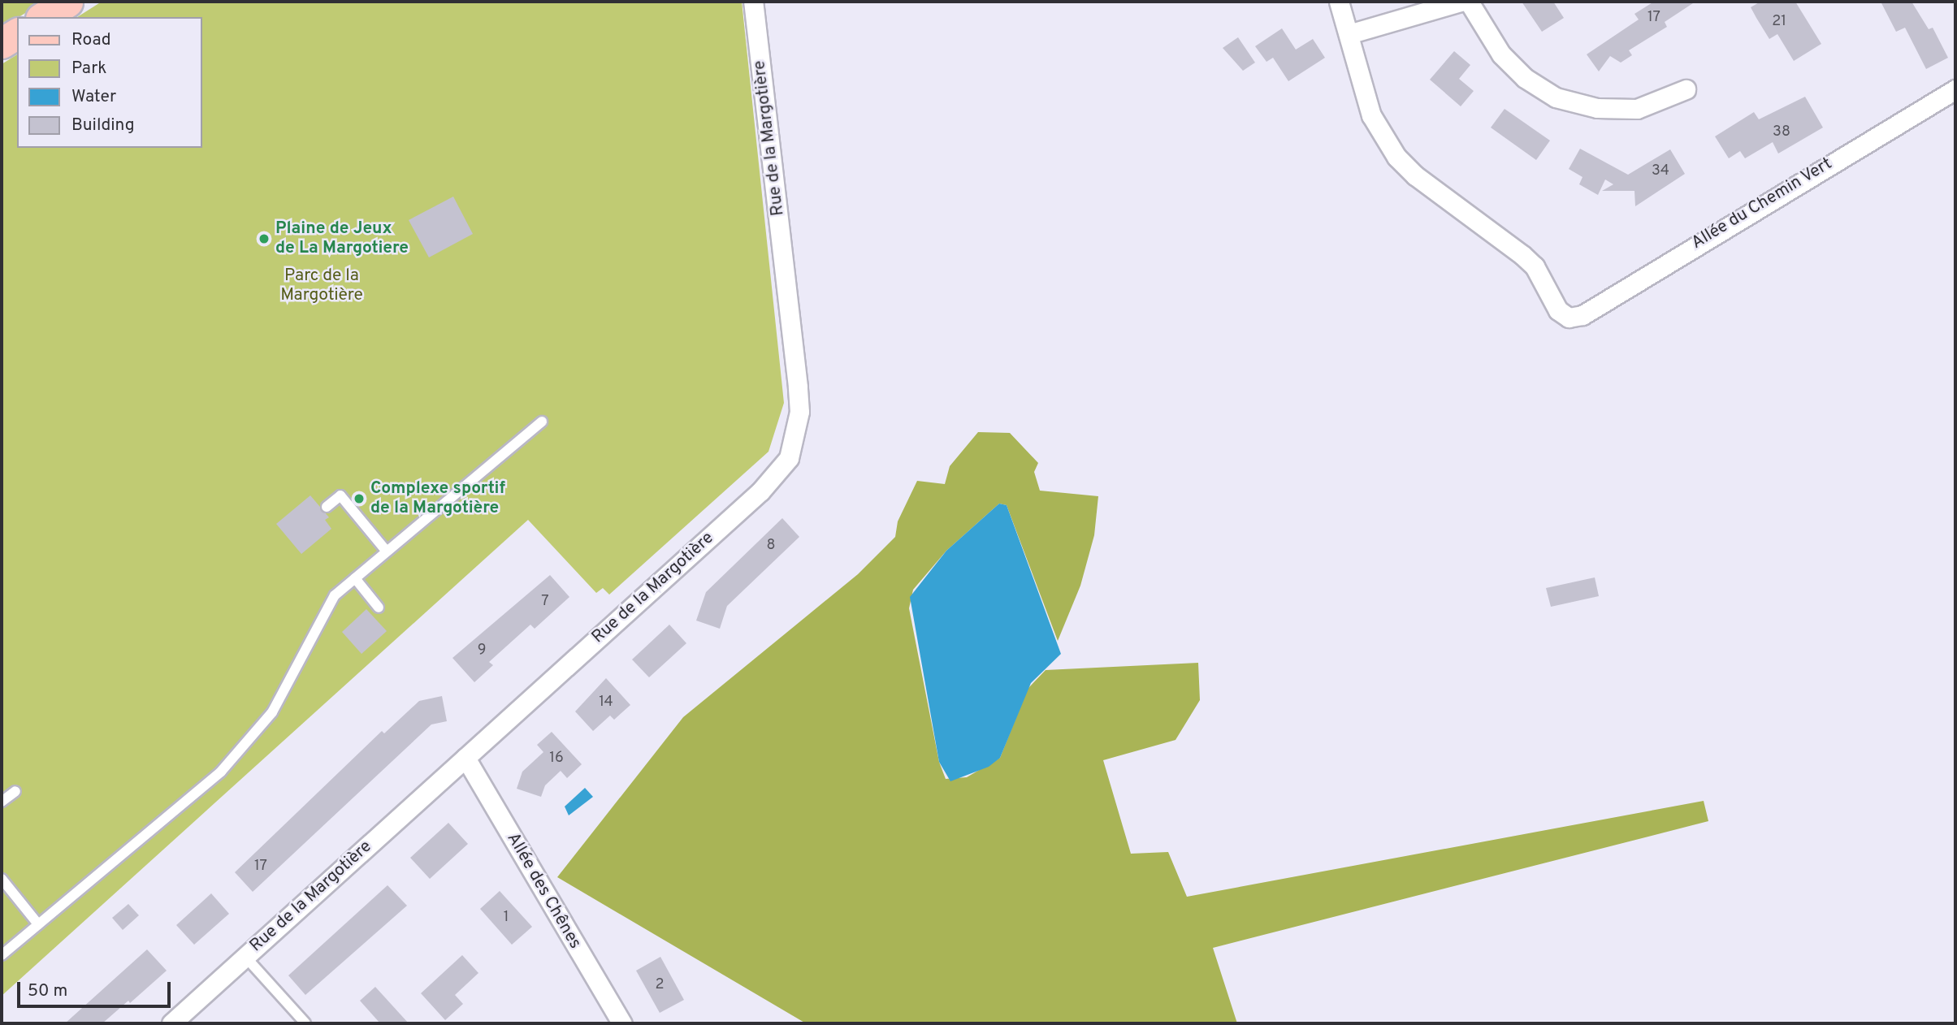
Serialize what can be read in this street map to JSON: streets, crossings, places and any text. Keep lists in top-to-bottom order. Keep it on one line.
{"streets":{"street":["Rue de la Margotière","Allée du Chemin Vert","Allée des Chênes"]},"crossings":[["Rue de la Margotière","Allée des Chênes"]],"parks":["Parc de la Margotière"],"places":["Plaine de Jeux de La Margotiere","Complexe sportif de la Margotière"],"house_numbers":["17","21","38","34","8","7","9","14","16","17","1","2"],"legend":["Road","Park","Water","Building"],"scale_bar":"50 m"}
